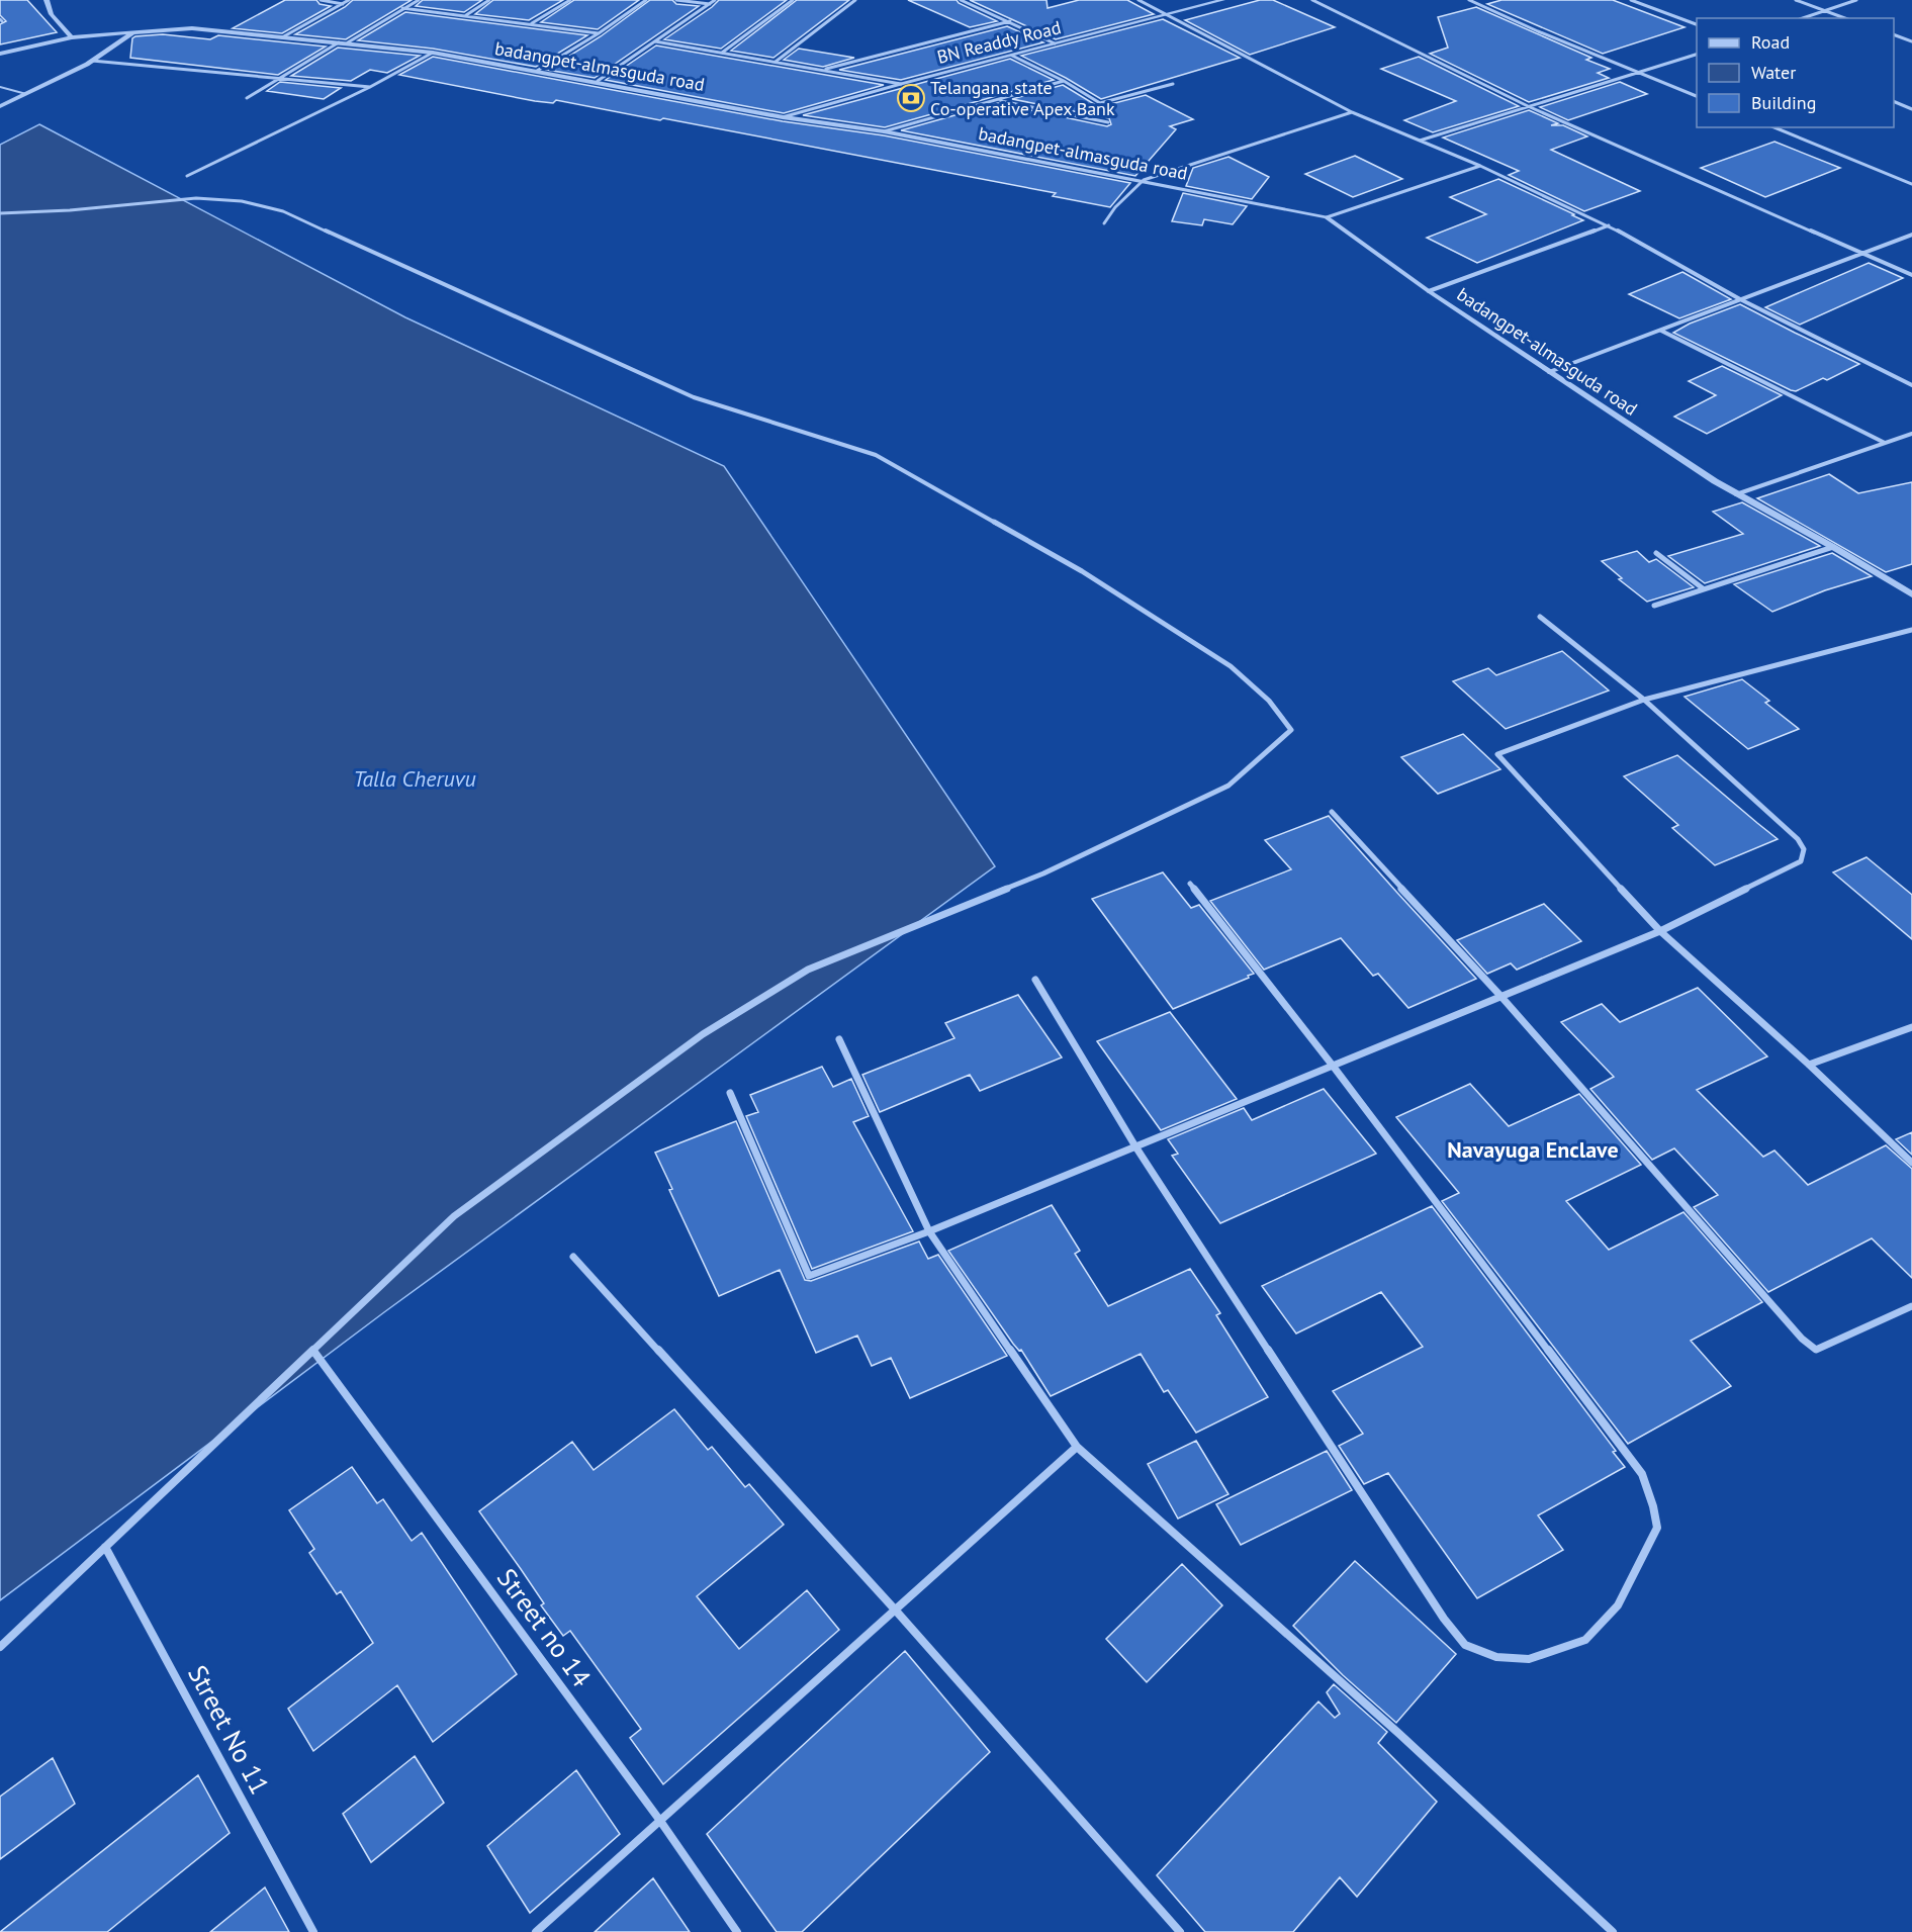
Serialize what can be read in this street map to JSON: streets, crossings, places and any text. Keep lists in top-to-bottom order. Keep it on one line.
{"streets":{"street":["BN Readdy Road","badangpet-almasguda road","Street no 14","Street No 11"]},"crossings":[["BN Readdy Road","badangpet-almasguda road"]],"districts":["Navayuga Enclave"],"water":["Talla Cheruvu"],"places":{"bank":["Telangana state Co-operative Apex Bank"]},"legend":["Road","Water","Building"]}
